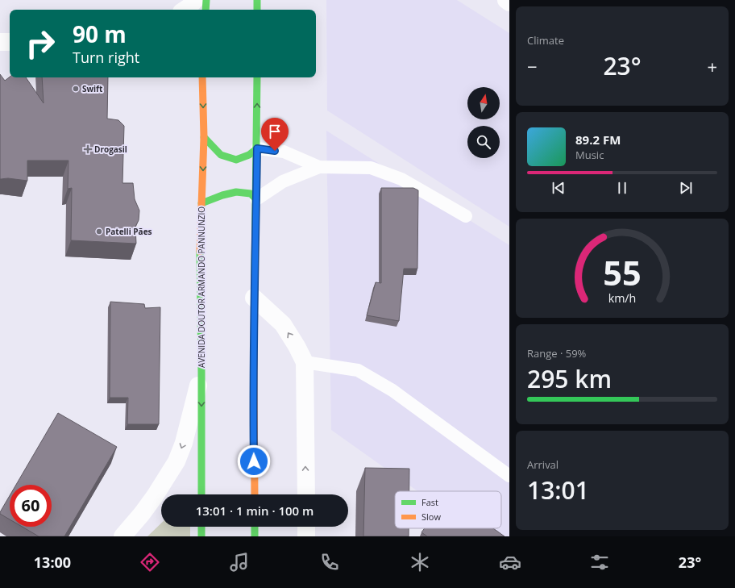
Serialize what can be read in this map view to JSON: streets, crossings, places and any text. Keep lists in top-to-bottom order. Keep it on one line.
{"streets":{"main road":["AVENIDA DOUTOR ARMANDO PANNUNZIO"]},"places":{"other":["Swift","Patelli Pães"],"health":["Drogasil"]},"legend":["Fast","Slow"],"north":"top","page":{"tile":["Climate",["Range · 59%","295 km"],["Arrival","13:01"]],"turn":["90 m","Turn right"],"heat":["−","23°","+"],"song":["89.2 FM","Music"],"limit":"60","trip":"13:01 · 1 min · 100 m","tabs":["13:00","23°"],"gauge":["55","km/h"]}}
